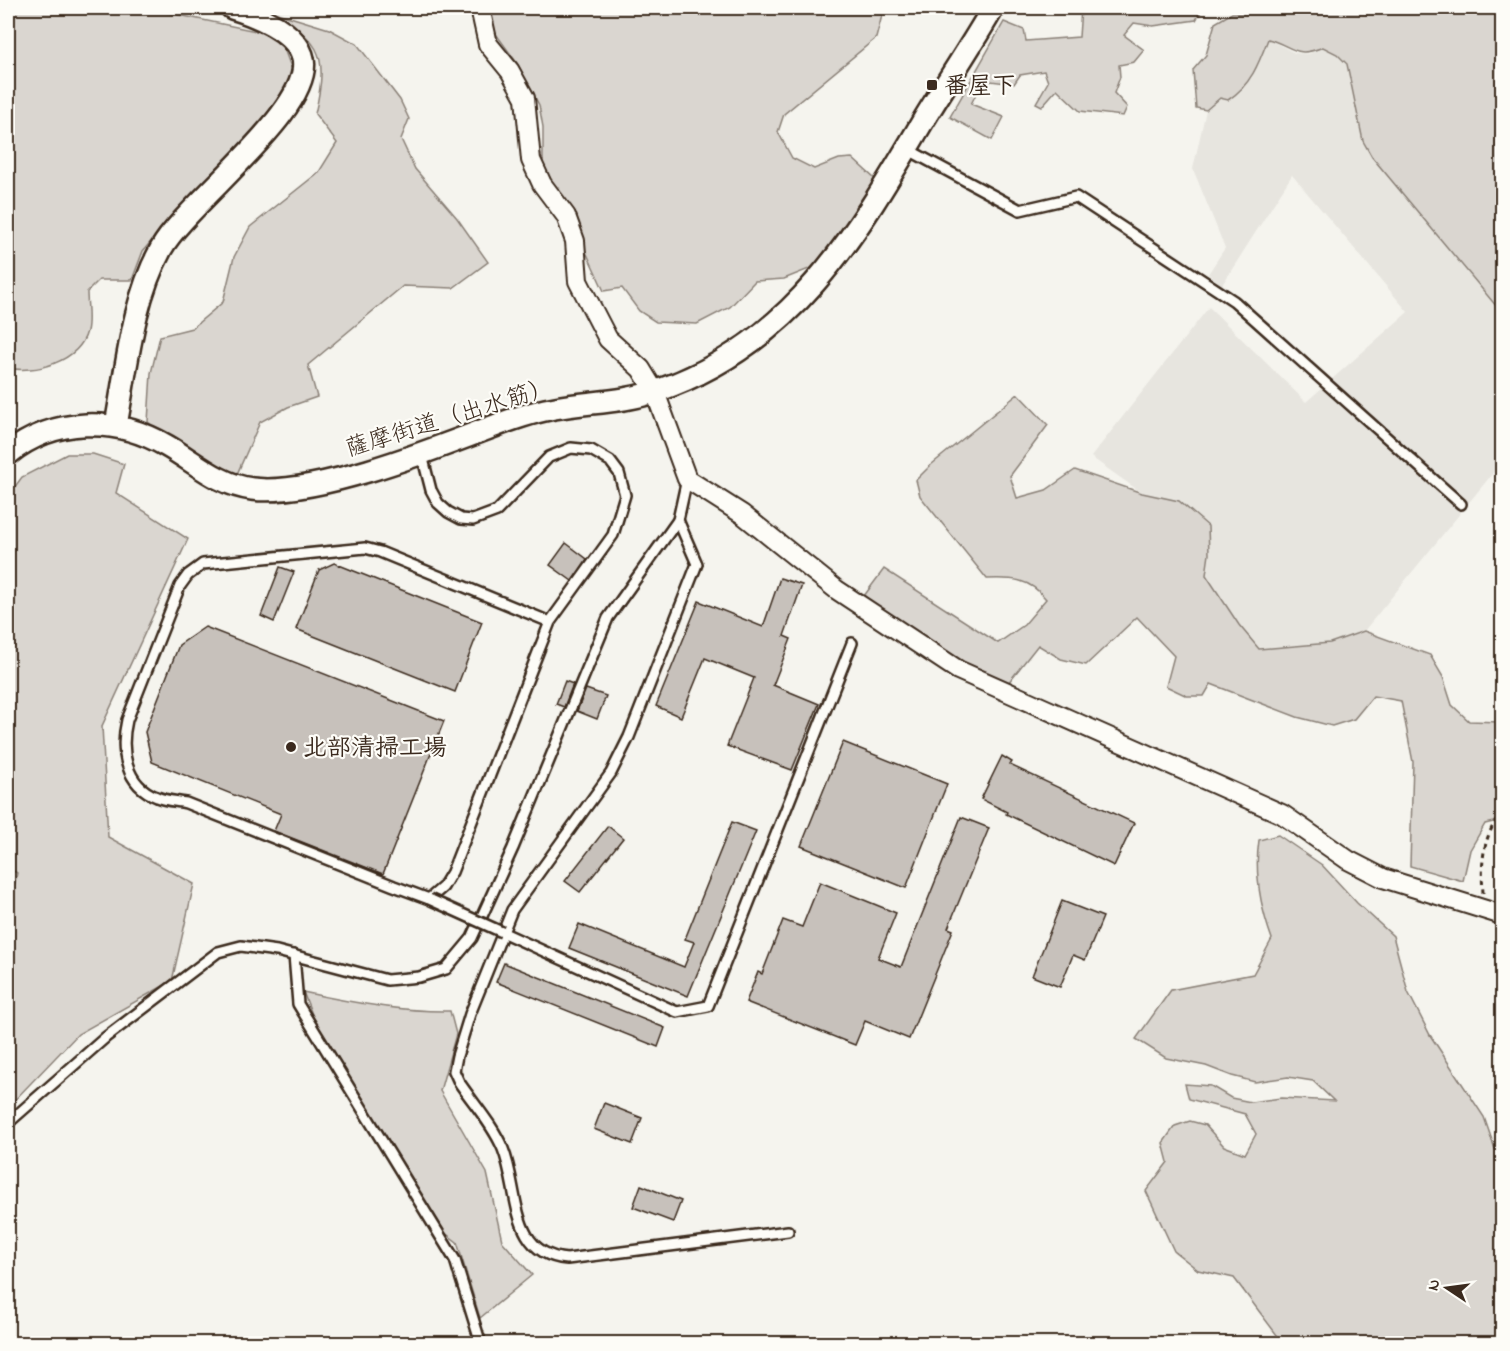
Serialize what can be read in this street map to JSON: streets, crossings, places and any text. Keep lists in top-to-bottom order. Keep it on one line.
{"streets":{"street":["薩摩街道（出水筋）"]},"places":{"transit":["番屋下"],"other":["北部清掃工場"]},"north":"left"}
